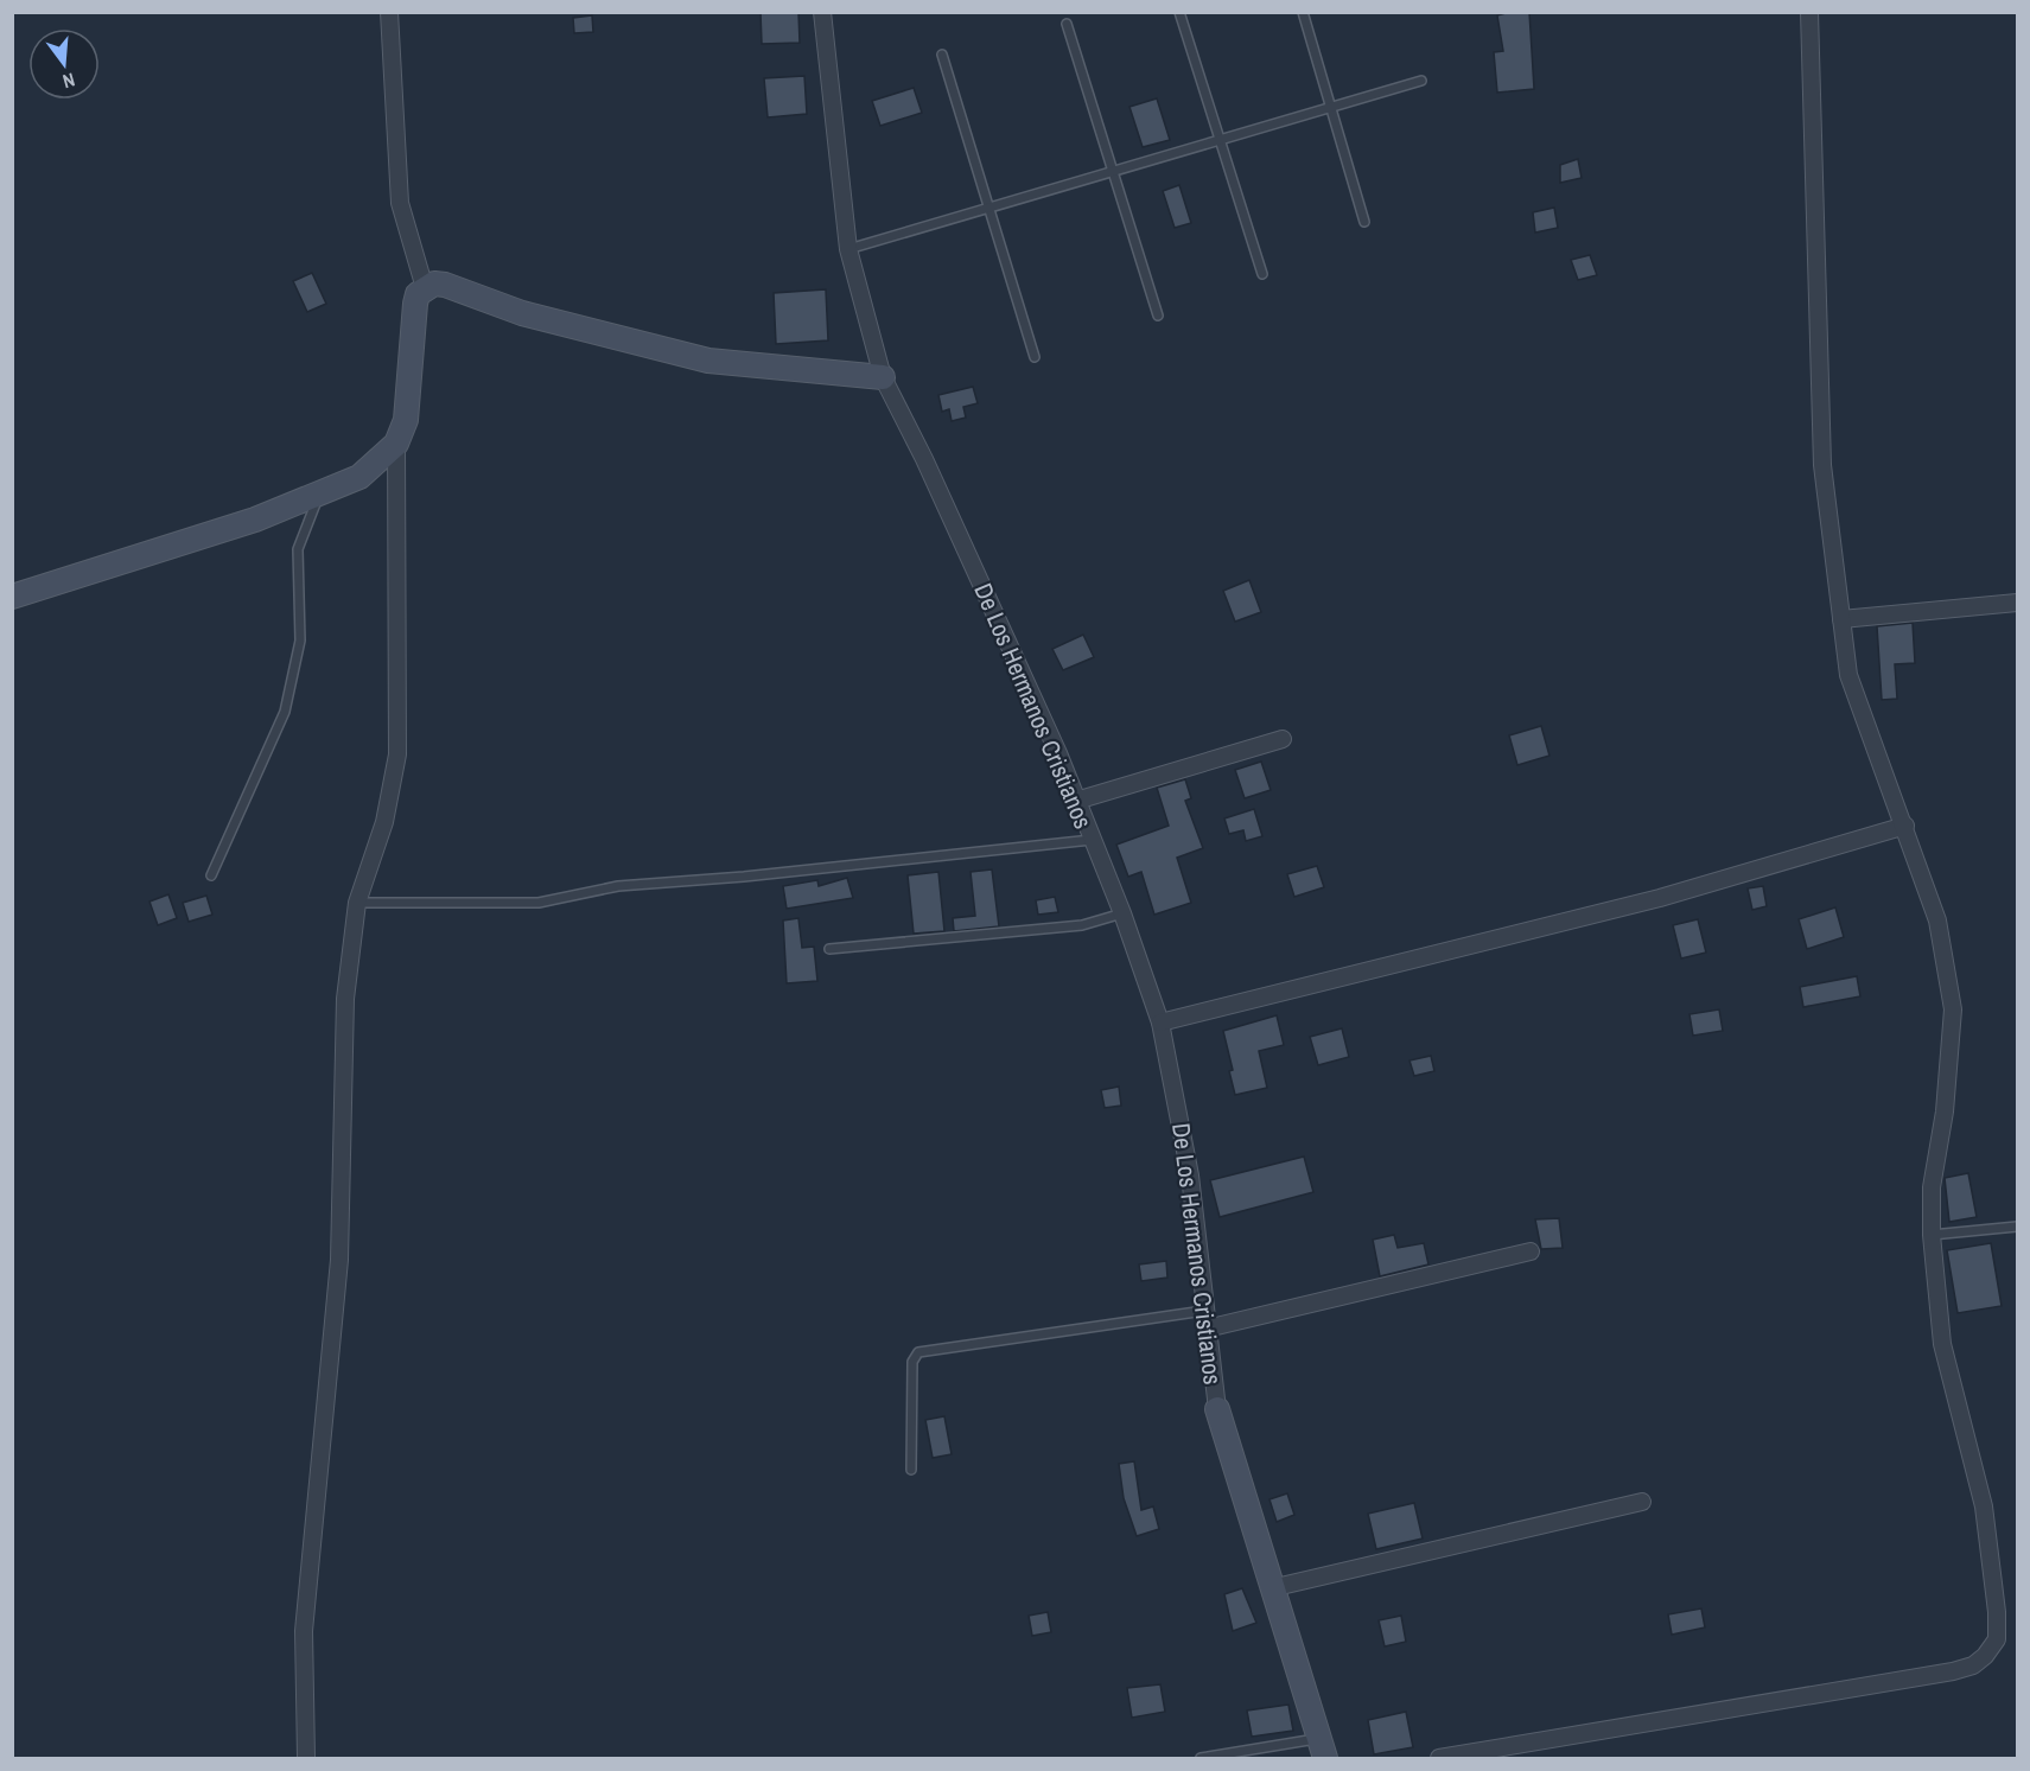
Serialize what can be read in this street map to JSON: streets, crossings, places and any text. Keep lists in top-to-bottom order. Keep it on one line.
{"streets":{"street":["De Los Hermanos Cristianos"]},"north":"bottom"}
